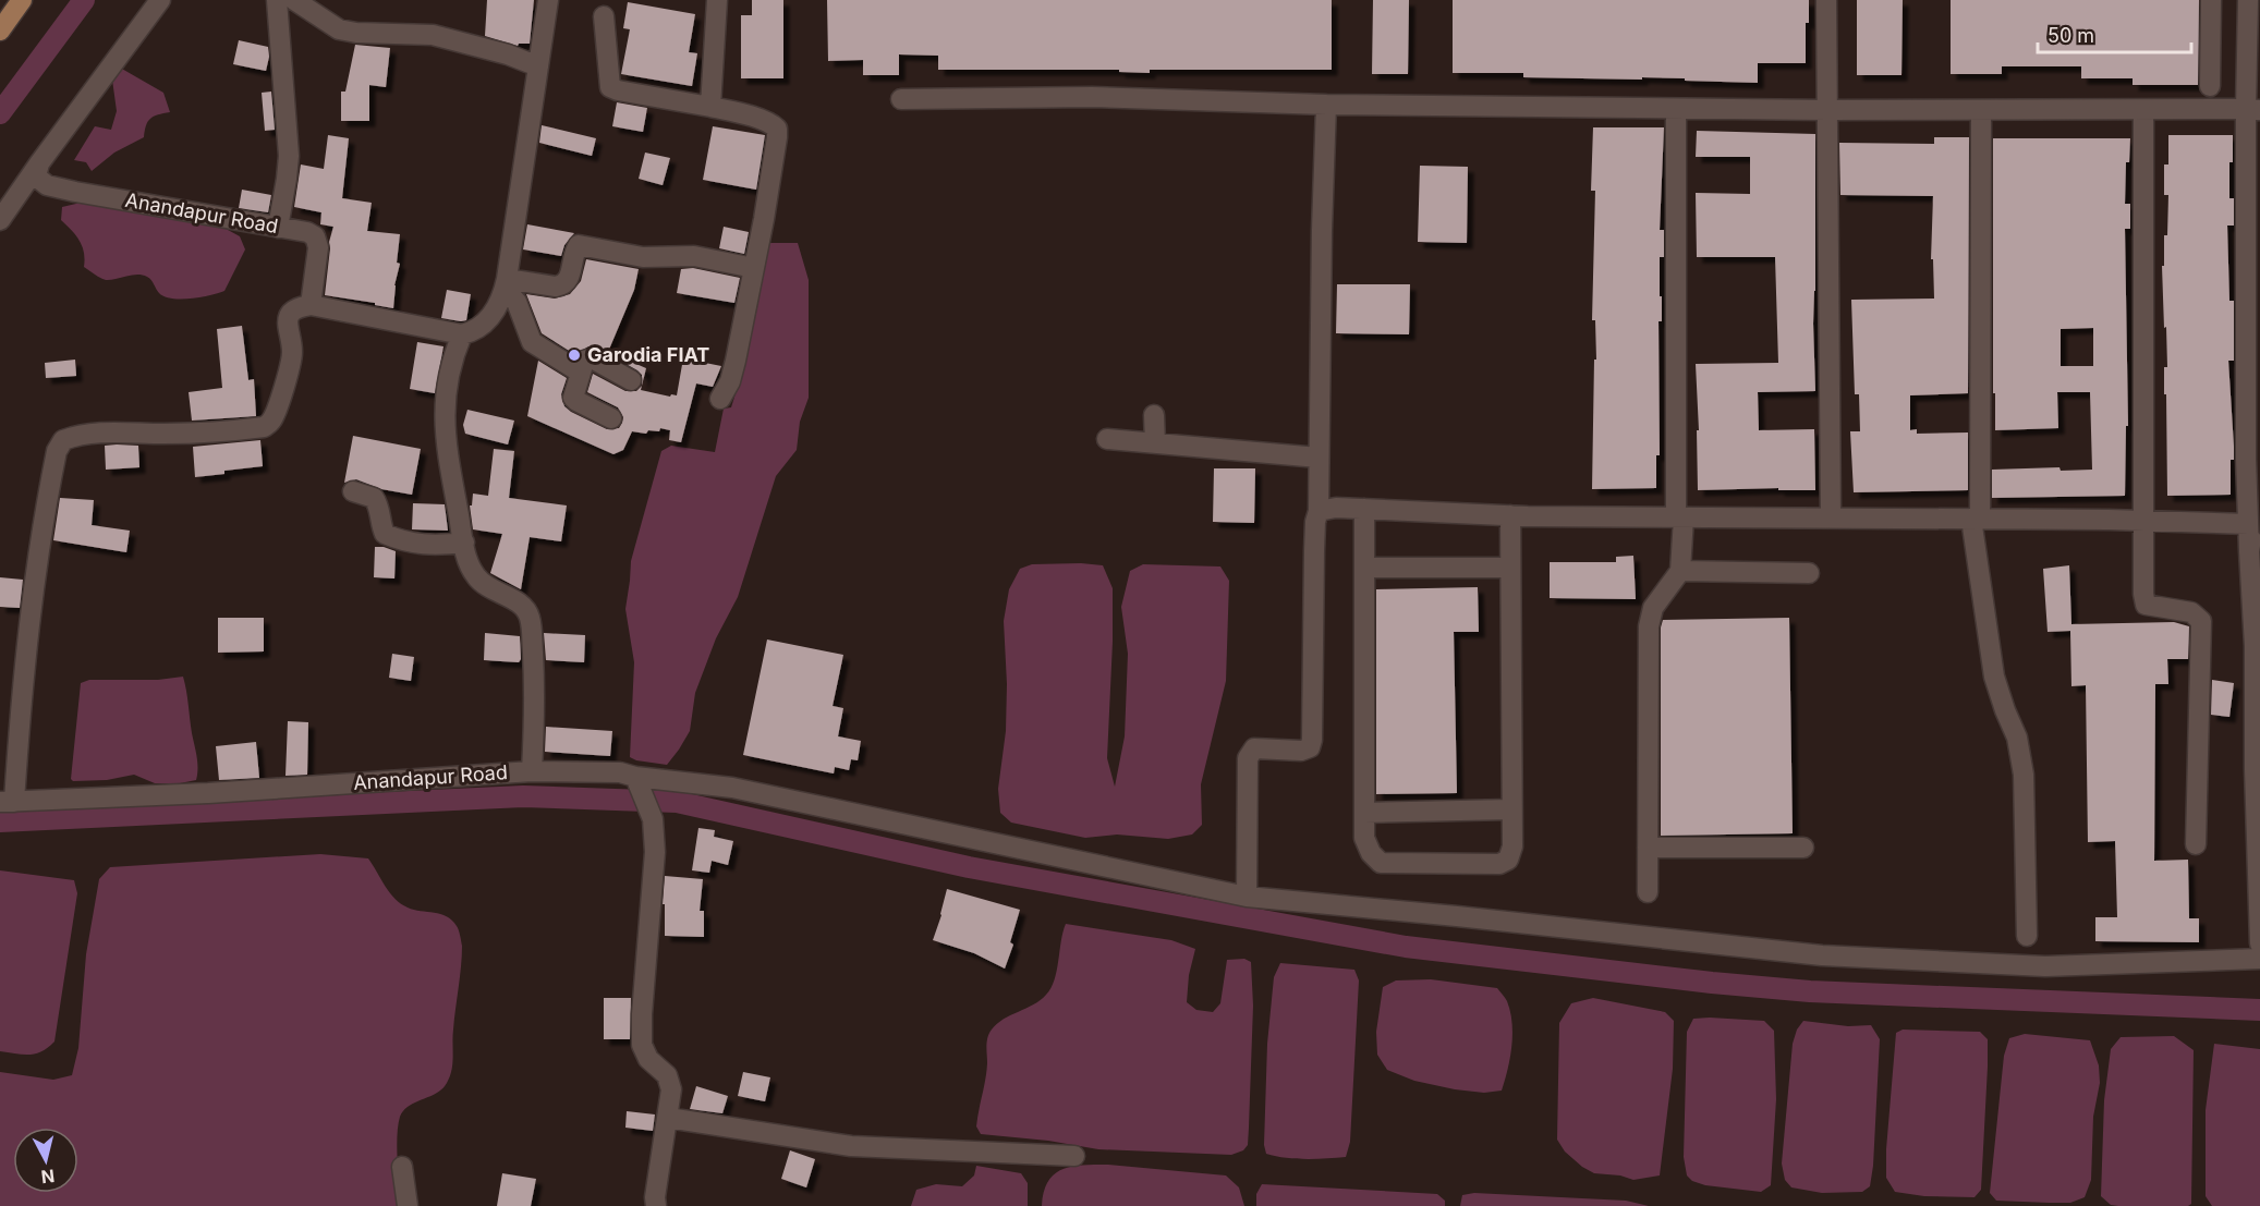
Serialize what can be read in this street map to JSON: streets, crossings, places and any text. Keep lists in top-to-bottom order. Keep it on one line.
{"streets":{"street":["Anandapur Road"]},"places":["Garodia FIAT"],"scale_bar":"50 m","north":"bottom"}
